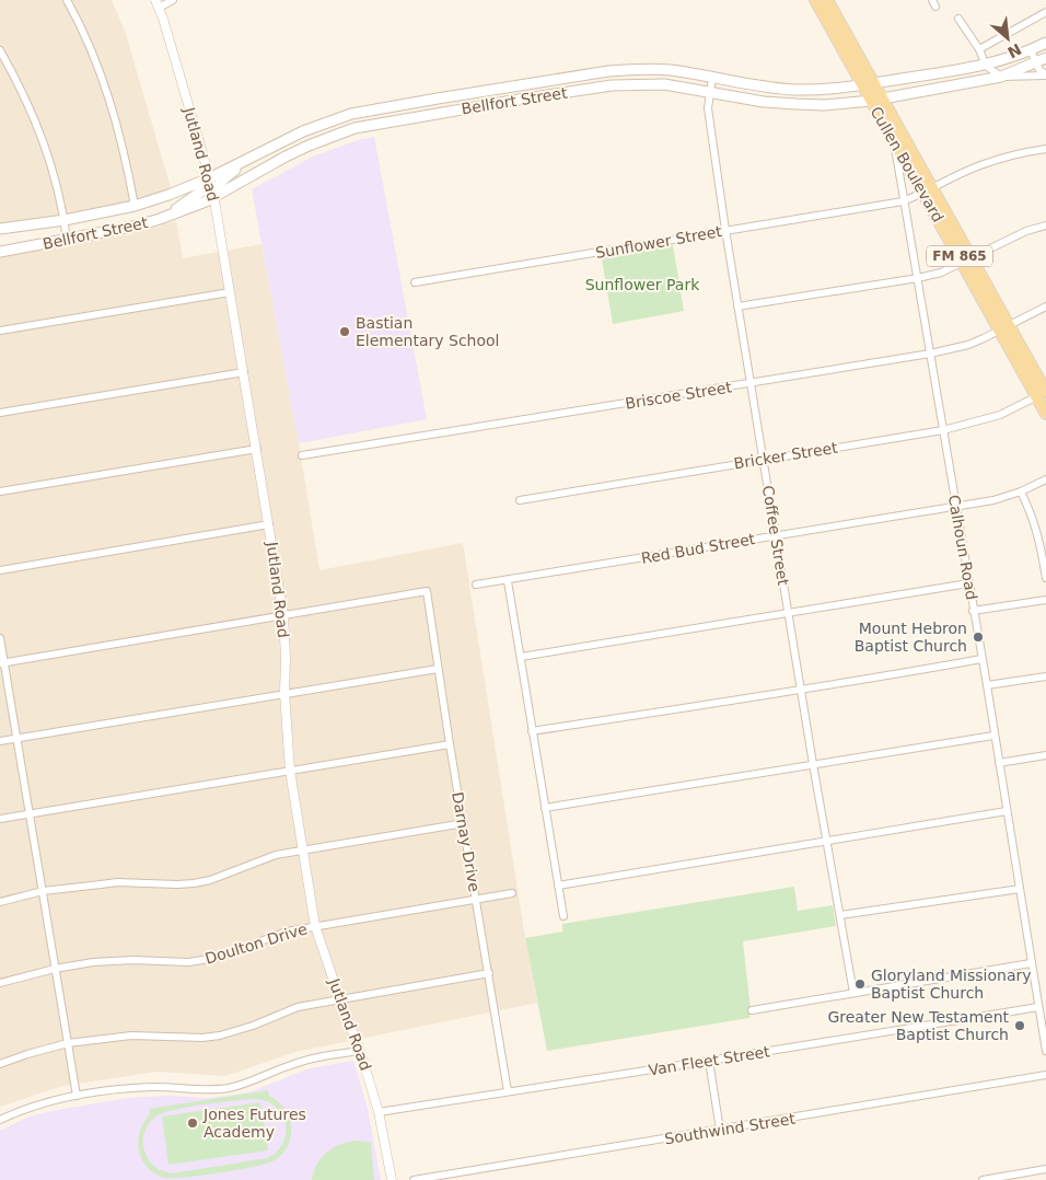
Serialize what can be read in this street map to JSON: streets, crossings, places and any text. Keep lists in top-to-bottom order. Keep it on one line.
{"streets":{"main road":["Bellfort Street","Cullen Boulevard","FM 865"],"street":["Jutland Road","Sunflower Street","Briscoe Street","Bricker Street","Coffee Street","Calhoun Road","Red Bud Street","Darnay Drive","Doulton Drive","Van Fleet Street","Southwind Street"]},"crossings":[["Bellfort Street","Jutland Road"],["Bellfort Street","Cullen Boulevard"],["Bellfort Street","Coffee Street"],["Jutland Road","Darnay Drive"],["Jutland Road","Doulton Drive"],["Jutland Road","Van Fleet Street"],["Cullen Boulevard","Sunflower Street"],["Cullen Boulevard","Briscoe Street"],["Cullen Boulevard","Bricker Street"],["Cullen Boulevard","Calhoun Road"],["Sunflower Street","Coffee Street"],["Sunflower Street","Calhoun Road"],["Briscoe Street","Coffee Street"],["Briscoe Street","Calhoun Road"],["Bricker Street","Coffee Street"],["Bricker Street","Calhoun Road"],["Coffee Street","Red Bud Street"],["Calhoun Road","Red Bud Street"],["Calhoun Road","Van Fleet Street"],["Darnay Drive","Doulton Drive"],["Darnay Drive","Van Fleet Street"]],"parks":["Sunflower Park"],"places":["Bastian Elementary School","Mount Hebron Baptist Church","Gloryland Missionary Baptist Church","Greater New Testament Baptist Church","Jones Futures Academy"],"north":"bottom right"}
